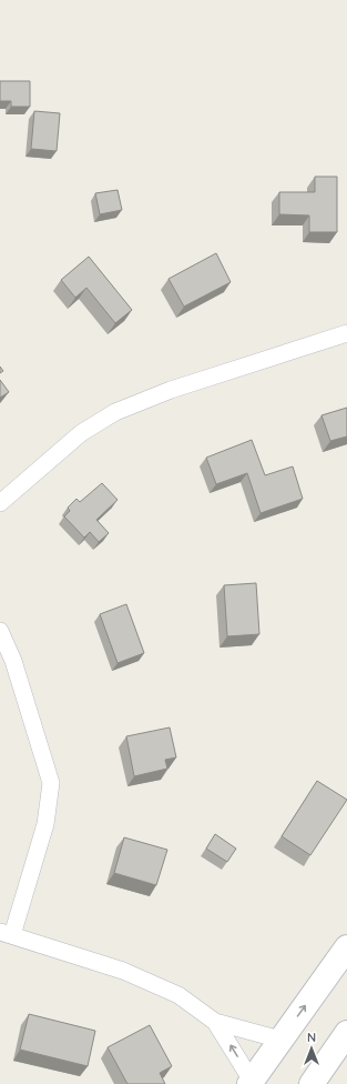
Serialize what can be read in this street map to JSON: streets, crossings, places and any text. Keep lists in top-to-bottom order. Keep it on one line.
{"north":"top"}
